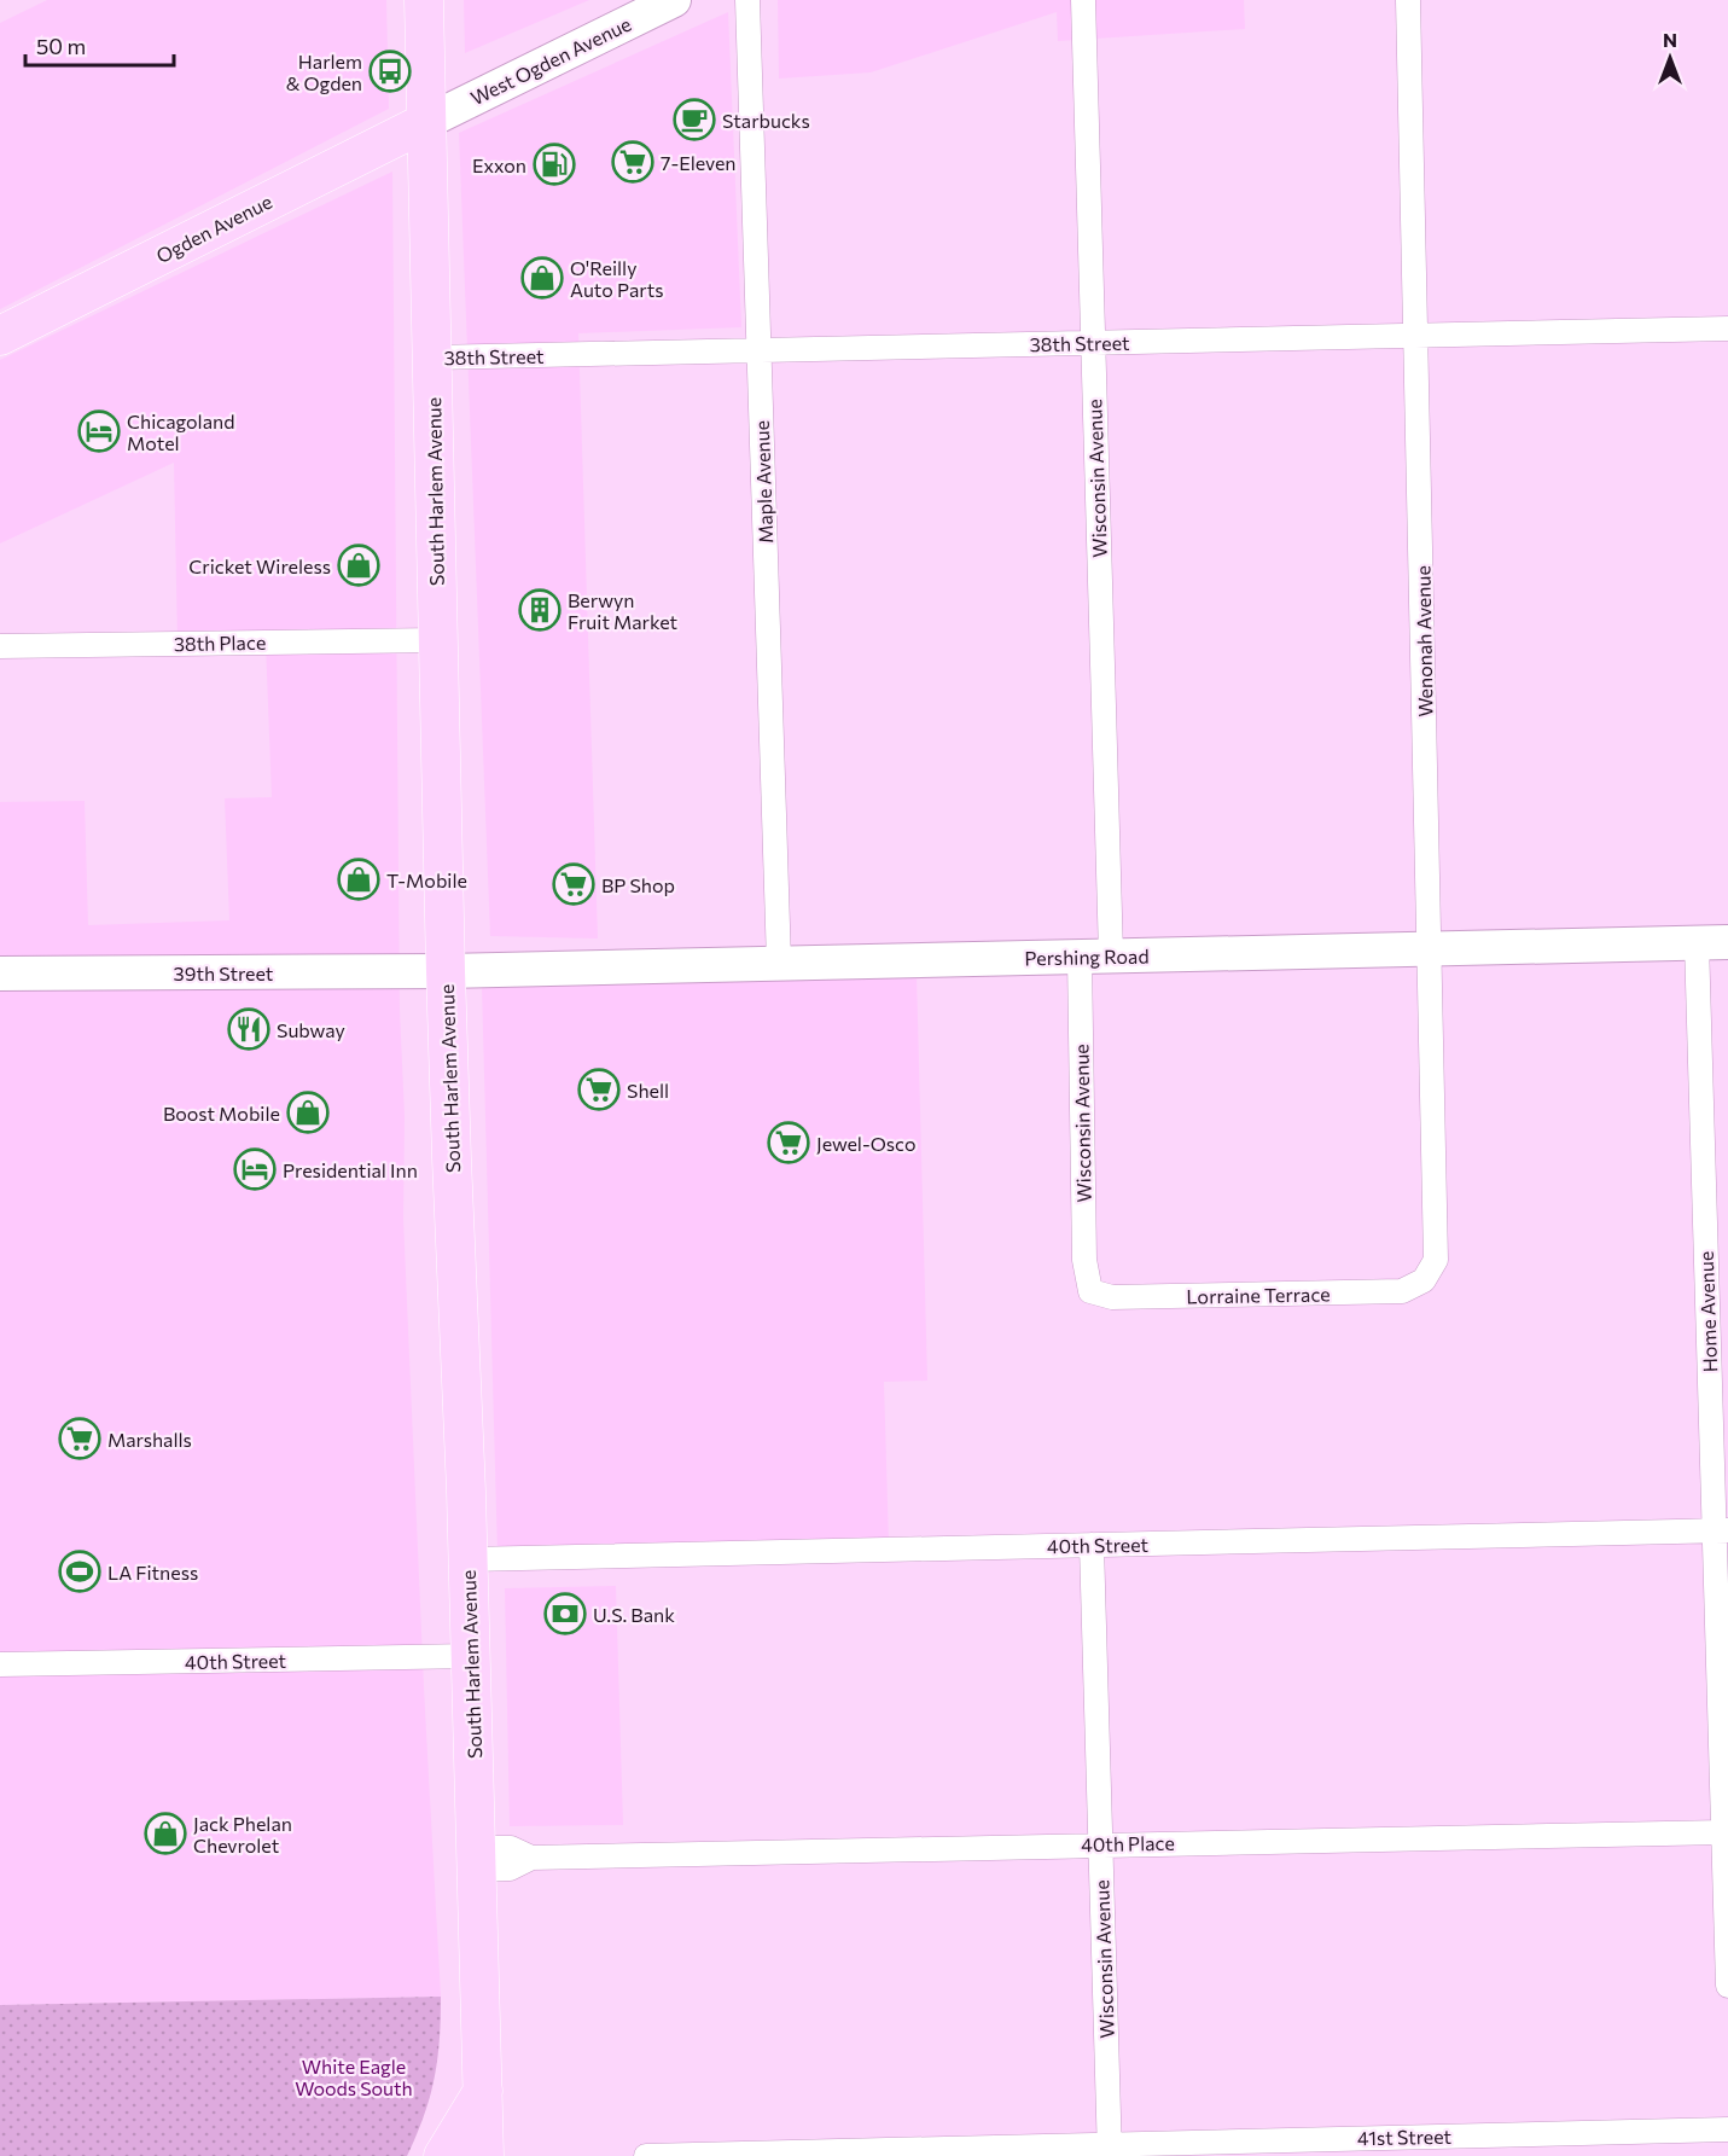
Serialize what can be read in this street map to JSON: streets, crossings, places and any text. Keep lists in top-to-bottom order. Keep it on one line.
{"streets":{"main road":["West Ogden Avenue","Ogden Avenue","South Harlem Avenue","Pershing Road","39th Street"],"street":["38th Street","Wisconsin Avenue","Maple Avenue","Wenonah Avenue","38th Place","Lorraine Terrace","Home Avenue","40th Street","40th Place","41st Street"]},"crossings":[["West Ogden Avenue","Ogden Avenue"],["West Ogden Avenue","South Harlem Avenue"],["Ogden Avenue","South Harlem Avenue"],["38th Street","Wisconsin Avenue"],["38th Street","Maple Avenue"],["38th Street","South Harlem Avenue"],["38th Street","Wenonah Avenue"],["Wisconsin Avenue","Pershing Road"],["Wisconsin Avenue","Lorraine Terrace"],["Wisconsin Avenue","40th Street"],["Wisconsin Avenue","40th Place"],["Wisconsin Avenue","41st Street"],["Maple Avenue","Pershing Road"],["South Harlem Avenue","38th Place"],["South Harlem Avenue","Pershing Road"],["South Harlem Avenue","39th Street"],["South Harlem Avenue","40th Street"],["South Harlem Avenue","40th Place"],["Wenonah Avenue","Pershing Road"],["Wenonah Avenue","Lorraine Terrace"],["Pershing Road","39th Street"],["Pershing Road","Home Avenue"],["Home Avenue","40th Street"],["Home Avenue","40th Place"]],"parks":["White Eagle Woods South"],"places":{"bus stop":["Harlem & Ogden"],"cafe":["Starbucks"],"supermarket":["7-Eleven","BP Shop","Shell","Jewel-Osco","Marshalls"],"fuel station":["Exxon"],"shop":["O'Reilly Auto Parts","Cricket Wireless","T-Mobile","Boost Mobile","Jack Phelan Chevrolet"],"hotel":["Chicagoland Motel","Presidential Inn"],"building":["Berwyn Fruit Market"],"restaurant":["Subway"],"sports":["LA Fitness"],"bank":["U.S. Bank"]},"scale_bar":"50 m","north":"top"}
